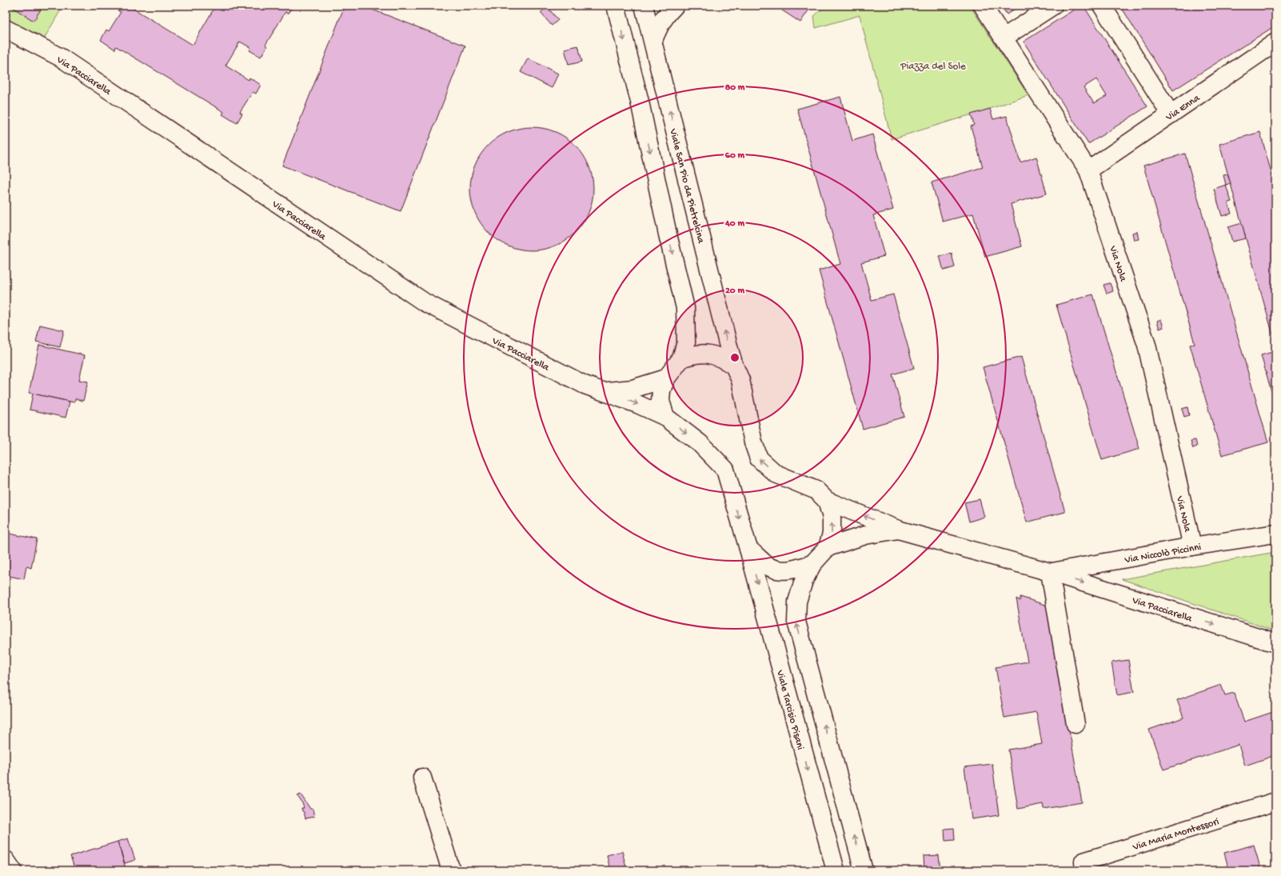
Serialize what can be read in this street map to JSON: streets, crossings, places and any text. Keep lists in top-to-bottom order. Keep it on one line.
{"streets":{"street":["Via Pacciarella","Via Enna","Viale San Pio da Pietrelcina","Via Nola","Via Niccolò Piccinni","Viale Tarcisio Pisani","Via Maria Montessori"]},"crossings":[["Via Pacciarella","Viale San Pio da Pietrelcina"],["Via Pacciarella","Via Niccolò Piccinni"],["Via Pacciarella","Viale Tarcisio Pisani"],["Via Enna","Via Nola"],["Via Nola","Via Niccolò Piccinni"]],"parks":["Piazza del Sole"],"rings":["80 m","60 m","40 m","20 m"]}
